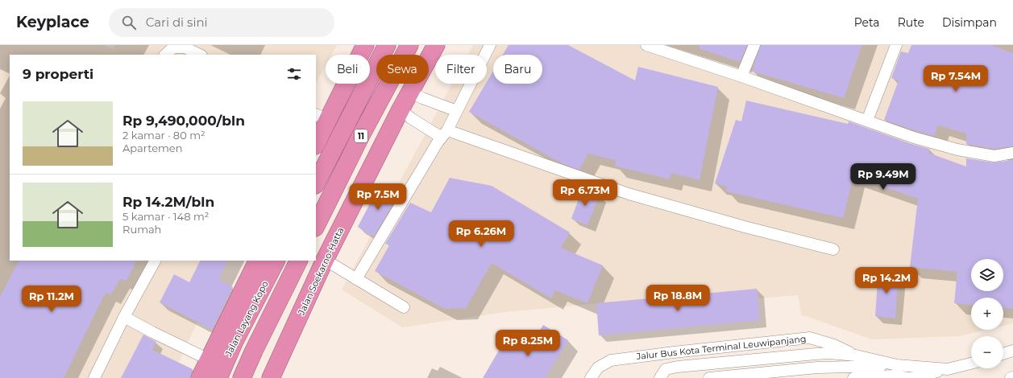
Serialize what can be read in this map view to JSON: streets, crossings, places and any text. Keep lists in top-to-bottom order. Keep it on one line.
{"streets":{"highway":["11","Jalan Soekarno-Hatta","Jalan Layang Kopo"],"lane":["Jalur Bus Kota Terminal Leuwipanjang"]},"page":{"header":"Keyplace","search":"Cari di sini","nav":["Peta","Rute","Disimpan"],"chip":["Beli","Sewa","Filter","Baru"],"heading":"9 properti","price":["Rp 7.54M","Rp 9.49M","Rp 6.73M","Rp 7.5M","Rp 6.26M","Rp 14.2M","Rp 18.8M","Rp 11.2M","Rp 8.25M"],"list":[{"name":"Rp 9,490,000/bln","note":"2 kamar · 80 m² · Apartemen"},{"name":"Rp 14.2M/bln","note":"5 kamar · 148 m² · Rumah"}],"map_buttons":["+","−"]}}
